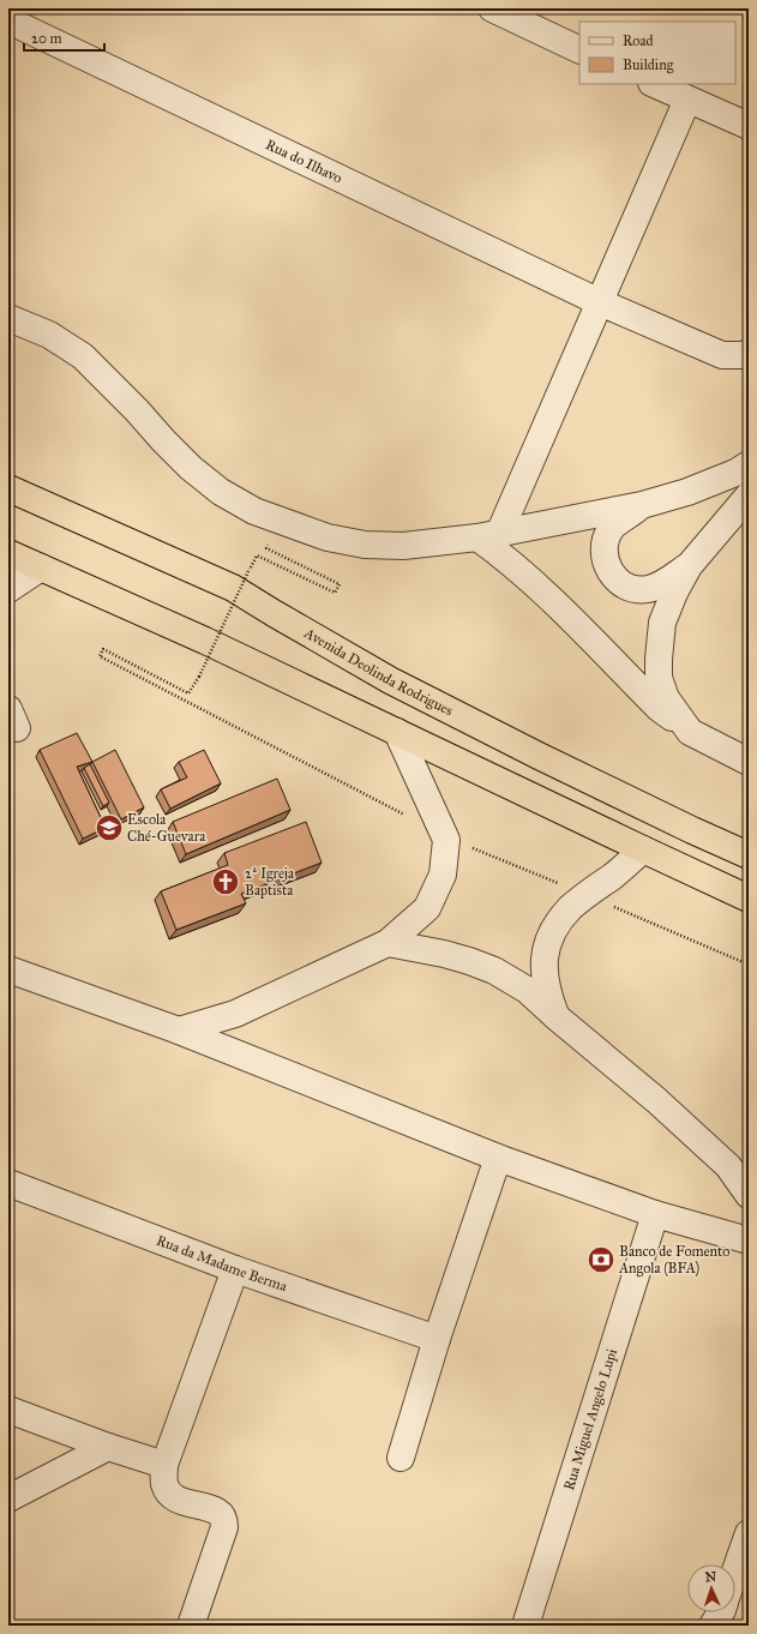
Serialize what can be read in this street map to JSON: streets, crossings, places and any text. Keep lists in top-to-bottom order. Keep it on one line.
{"streets":{"highway":["Avenida Deolinda Rodrigues"],"street":["Rua do Ilhavo","Rua da Madame Berma","Rua Miguel Angelo Lupi"]},"places":{"school or university":["Escola Ché-Guevara"],"church":["2ª Igreja Baptista"],"bank":["Banco de Fomento Angola (BFA)"]},"legend":["Road","Building"],"scale_bar":"20 m","north":"top"}
